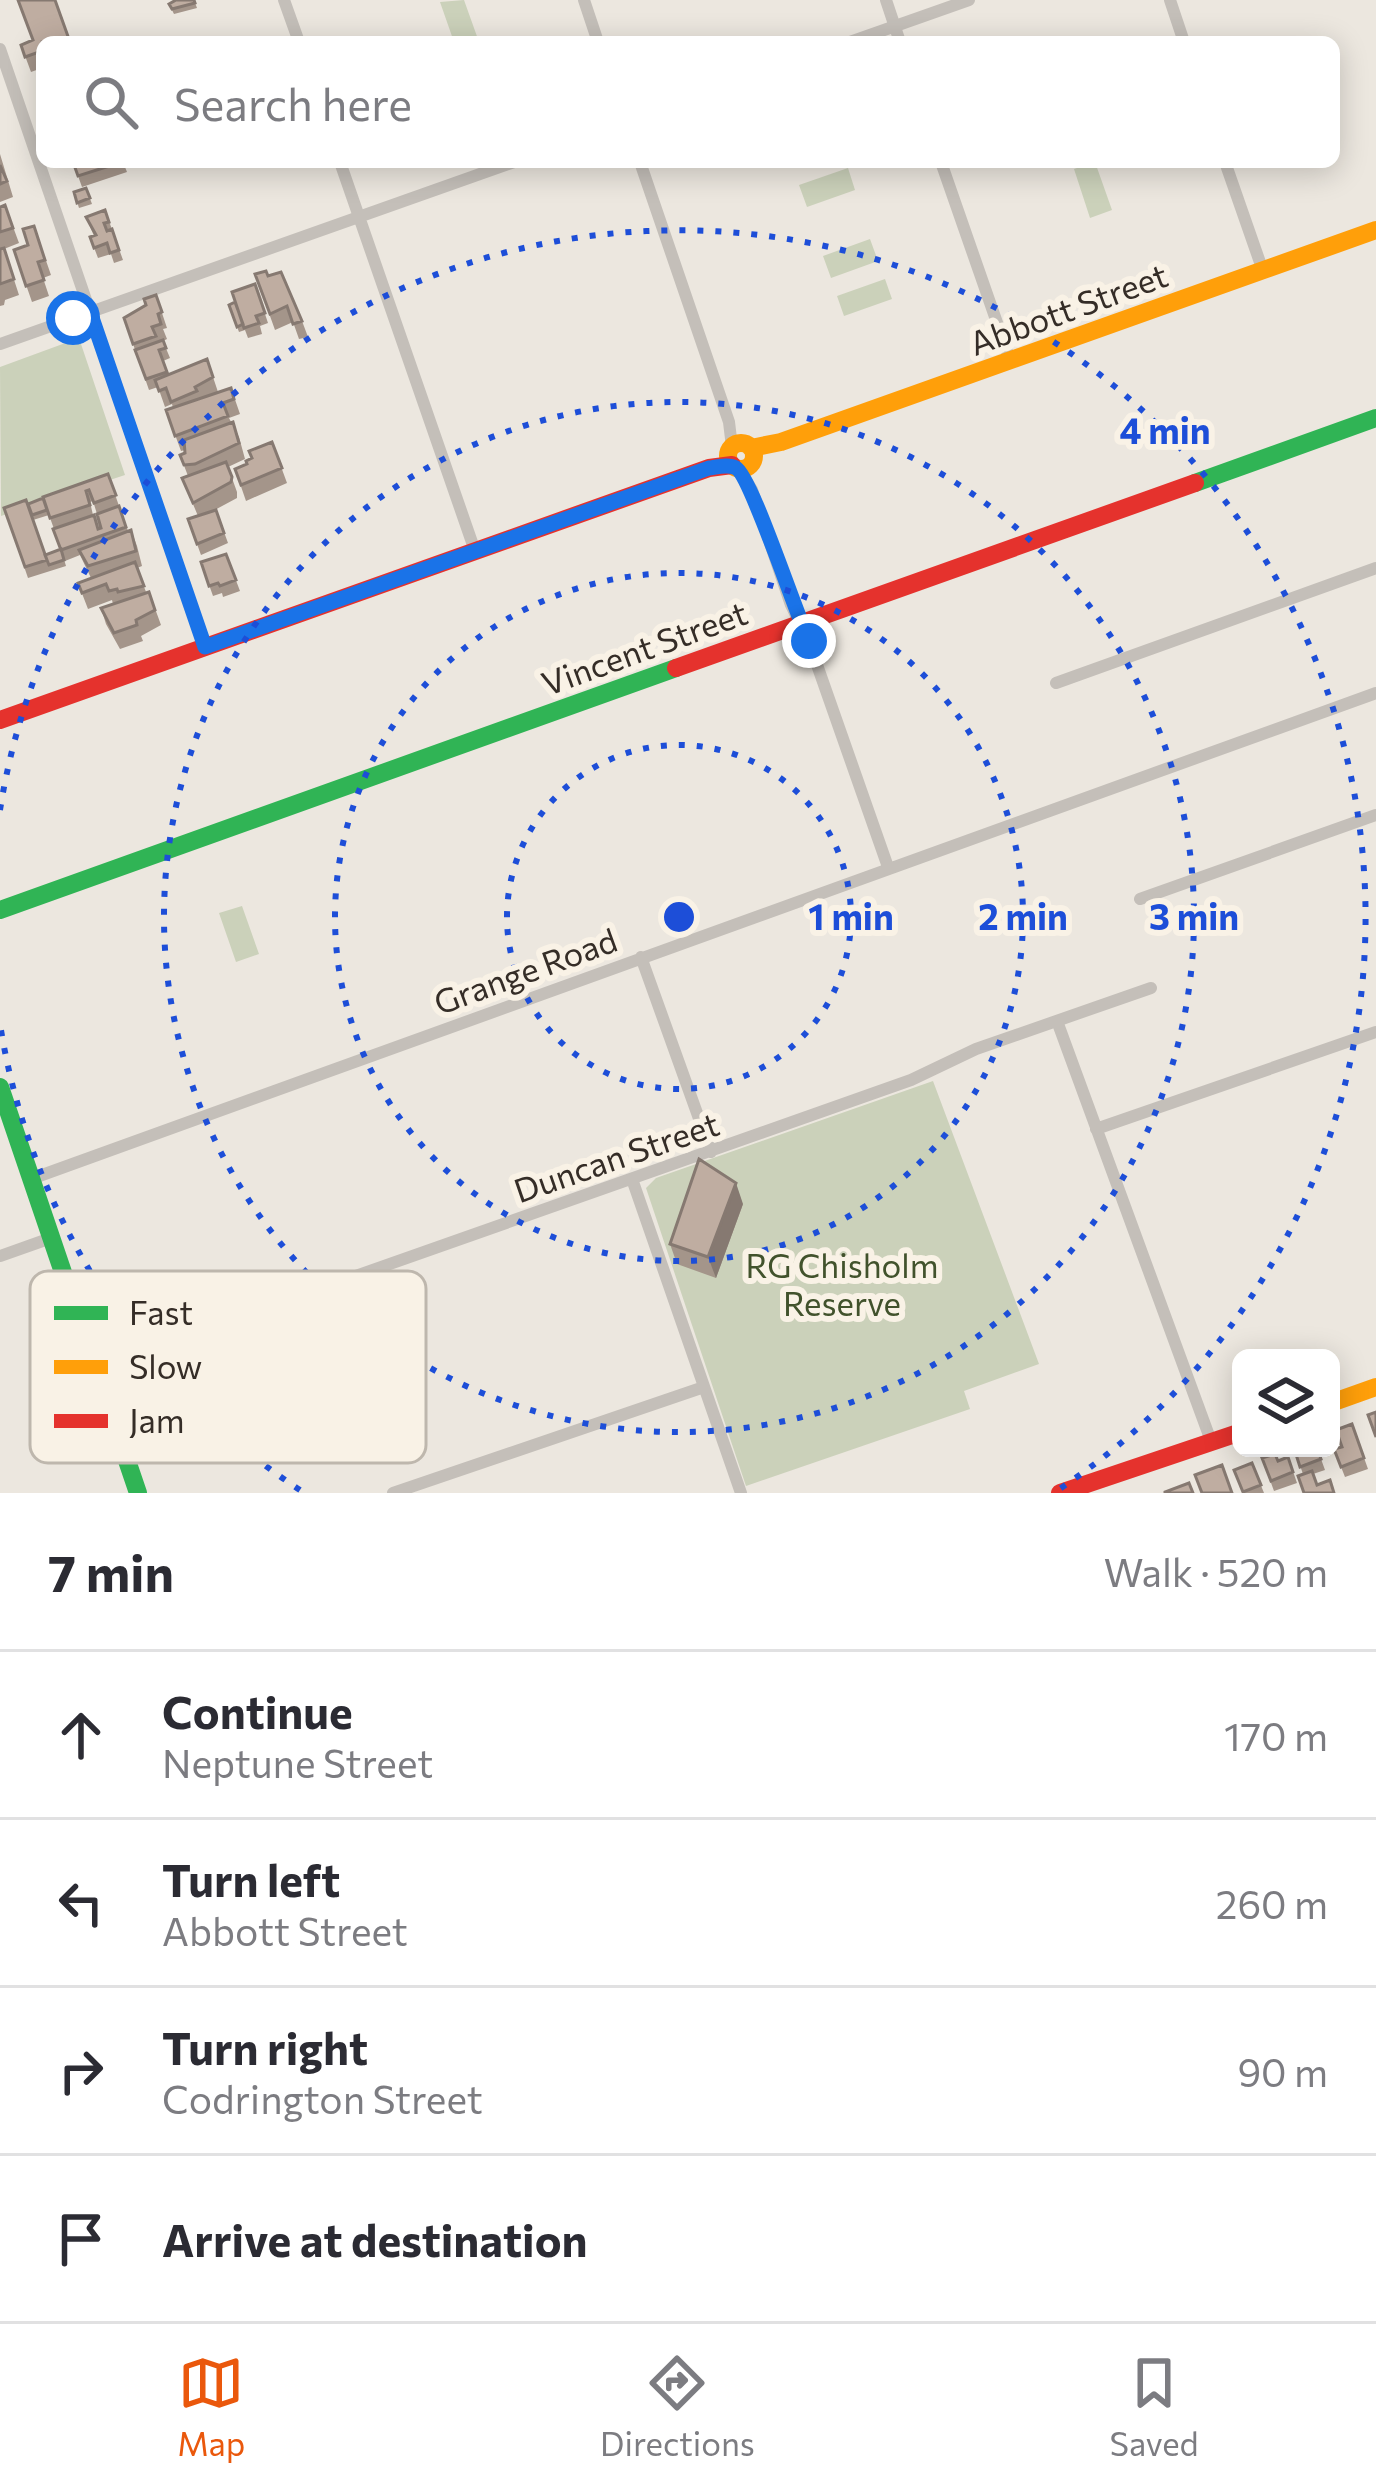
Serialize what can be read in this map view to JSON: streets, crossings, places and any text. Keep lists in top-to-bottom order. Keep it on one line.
{"streets":{"street":["Abbott Street","Vincent Street","Grange Road","Duncan Street"]},"parks":["RG Chisholm Reserve"],"legend":["Fast","Slow","Jam"],"page":{"search":"Search here","heading":["7 min","Walk · 520 m"],"list":[["Continue","Neptune Street","170 m"],["Turn left","Abbott Street","260 m"],["Turn right","Codrington Street","90 m"],"Arrive at destination"],"nav":["Map","Directions","Saved"]},"rings":["4 min","1 min","2 min","3 min"]}
